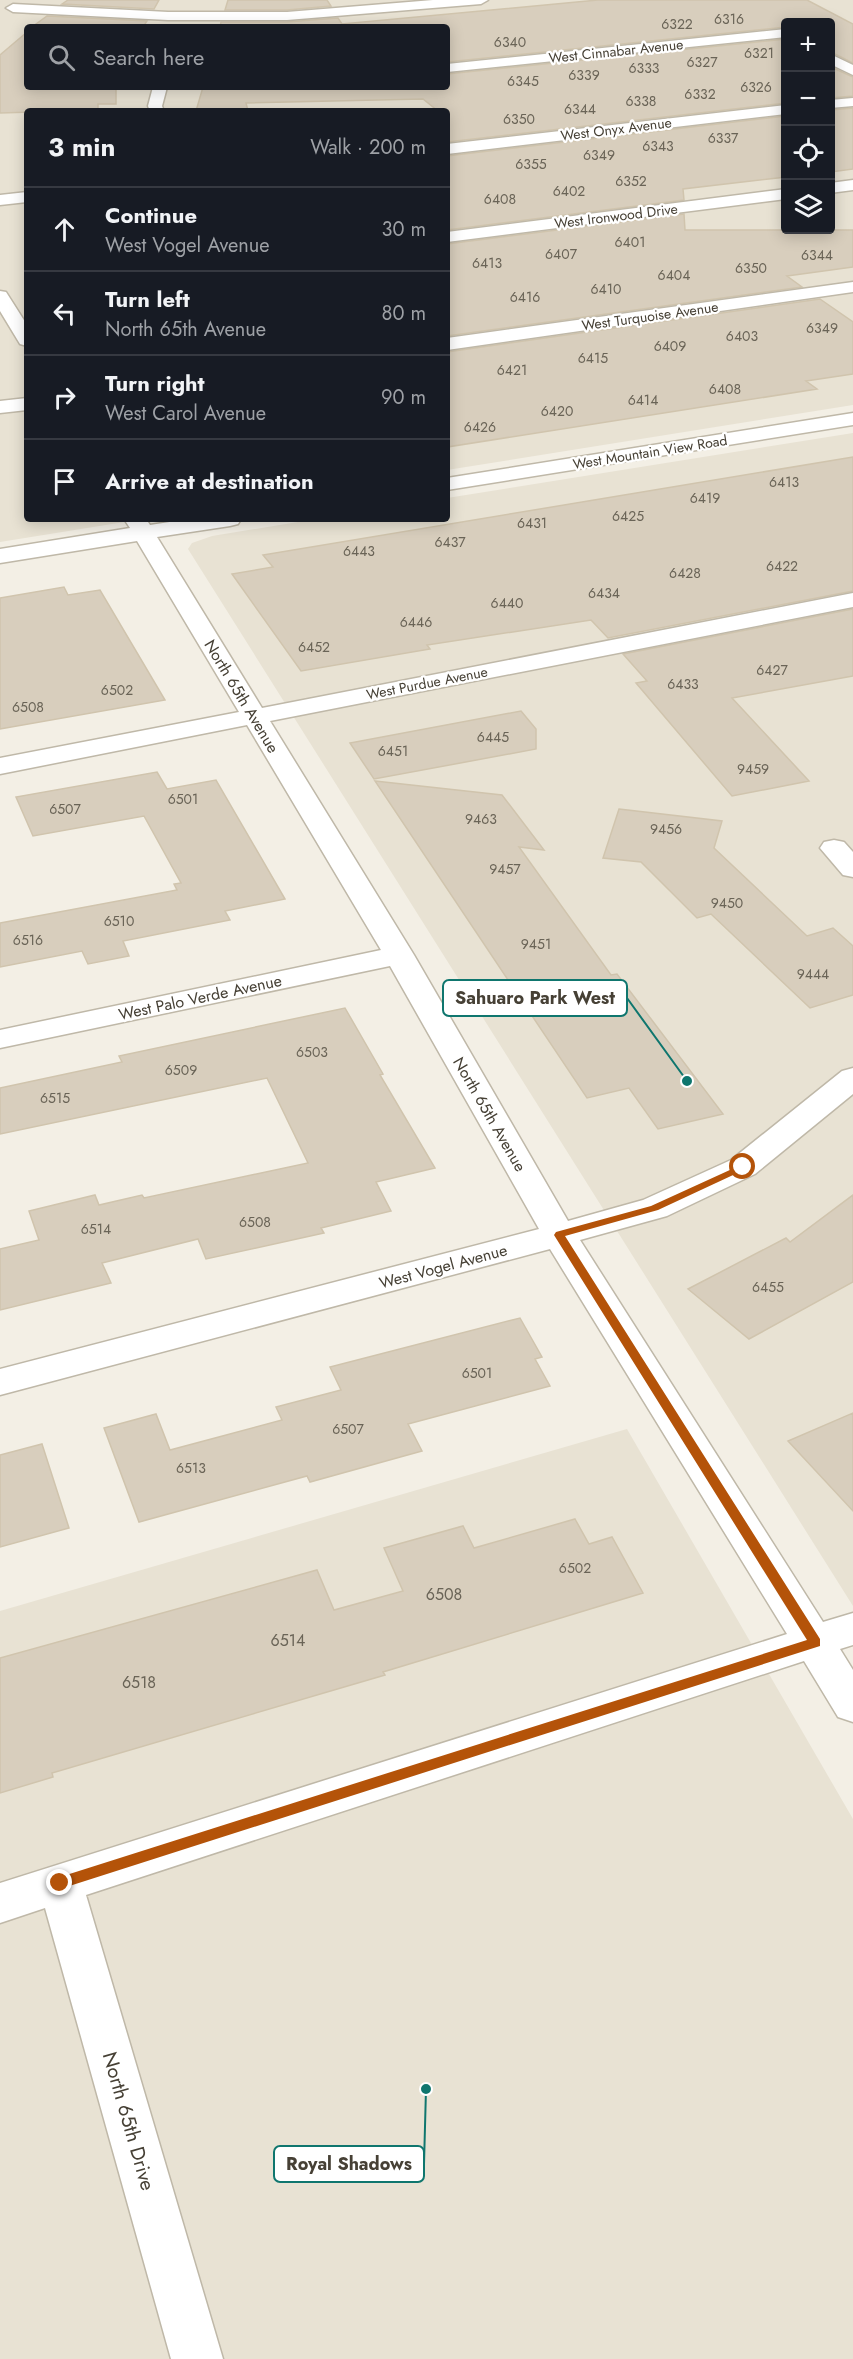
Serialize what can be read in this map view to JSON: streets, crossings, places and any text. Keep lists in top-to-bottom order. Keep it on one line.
{"streets":{"street":["West Cinnabar Avenue","West Onyx Avenue","West Ironwood Drive","West Turquoise Avenue","West Mountain View Road","West Purdue Avenue","North 65th Avenue","West Palo Verde Avenue","West Vogel Avenue","North 65th Drive"]},"crossings":[["West Purdue Avenue","North 65th Avenue"],["North 65th Avenue","West Palo Verde Avenue"],["North 65th Avenue","West Vogel Avenue"]],"places":["Sahuaro Park West","Royal Shadows"],"house_numbers":["6316","6322","6340","6321","6327","6333","6339","6345","6326","6332","6338","6344","6350","6337","6343","6349","6355","6352","6402","6408","6401","6407","6344","6413","6350","6404","6410","6416","6349","6403","6409","6415","6421","6408","6414","6420","6426","6413","6419","6425","6431","6437","6443","6422","6428","6434","6440","6446","6452","6427","6433","6502","6508","6445","6451","9459","6501","6507","9463","9456","9457","9450","6510","6516","9451","9444","6503","6509","6515","6508","6514","6455","6501","6507","6513","6502","6508","6514","6518"],"page":{"map_buttons":["+","−"],"search":"Search here","heading":["3 min","Walk · 200 m"],"list":[["Continue","West Vogel Avenue","30 m"],["Turn left","North 65th Avenue","80 m"],["Turn right","West Carol Avenue","90 m"],"Arrive at destination"]}}
